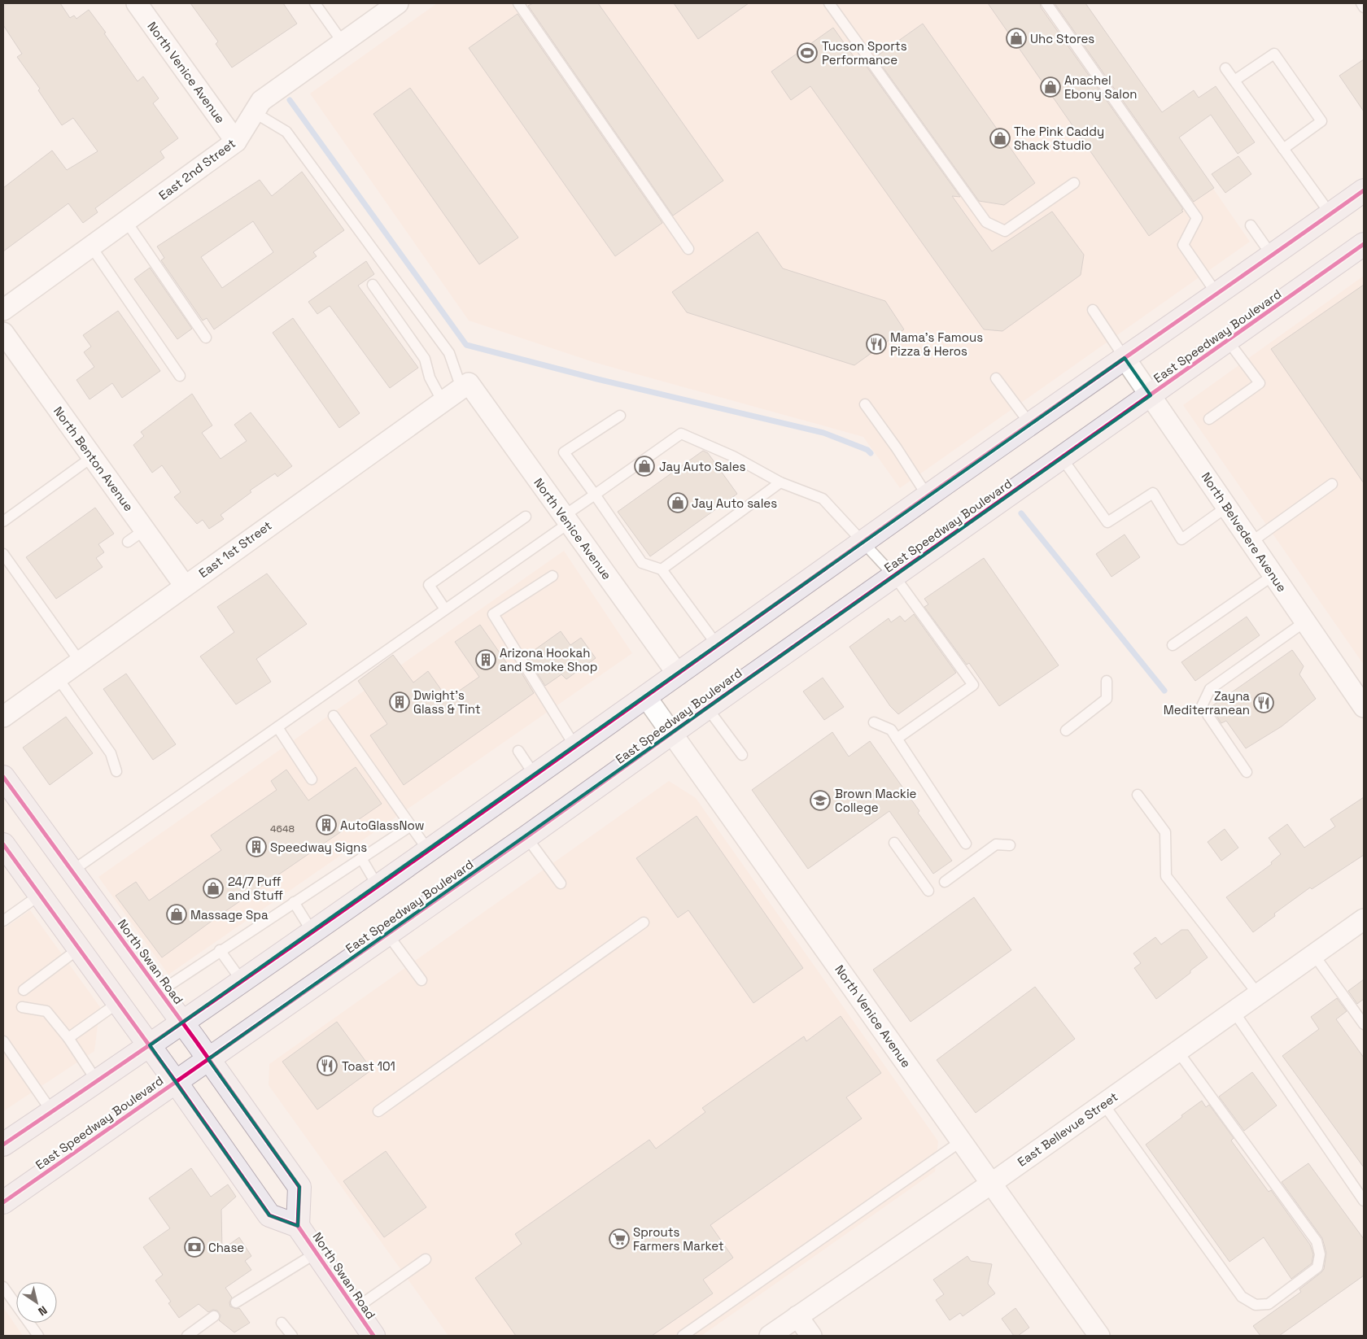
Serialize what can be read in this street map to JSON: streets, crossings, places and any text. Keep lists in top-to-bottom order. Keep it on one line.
{"streets":{"main road":["East Speedway Boulevard","North Swan Road"],"street":["North Venice Avenue","East 2nd Street","North Benton Avenue","North Belvedere Avenue","East 1st Street","East Bellevue Street"]},"crossings":[["North Venice Avenue","East 2nd Street"],["North Venice Avenue","East Speedway Boulevard"],["North Venice Avenue","East 1st Street"],["North Venice Avenue","East Bellevue Street"],["East Speedway Boulevard","North Belvedere Avenue"],["East Speedway Boulevard","North Swan Road"],["North Benton Avenue","East 1st Street"]],"places":{"shop":["Uhc Stores","Anachel Ebony Salon","The Pink Caddy Shack Studio","Jay Auto Sales","Jay Auto sales","24/7 Puff and Stuff","Massage Spa"],"sports":["Tucson Sports Performance"],"restaurant":["Mama's Famous Pizza & Heros","Zayna Mediterranean","Toast 101"],"building":["Arizona Hookah and Smoke Shop","Dwight's Glass & Tint","AutoGlassNow","Speedway Signs"],"school or university":["Brown Mackie College"],"supermarket":["Sprouts Farmers Market"],"bank":["Chase"]},"house_numbers":["4648"],"north":"bottom right"}
